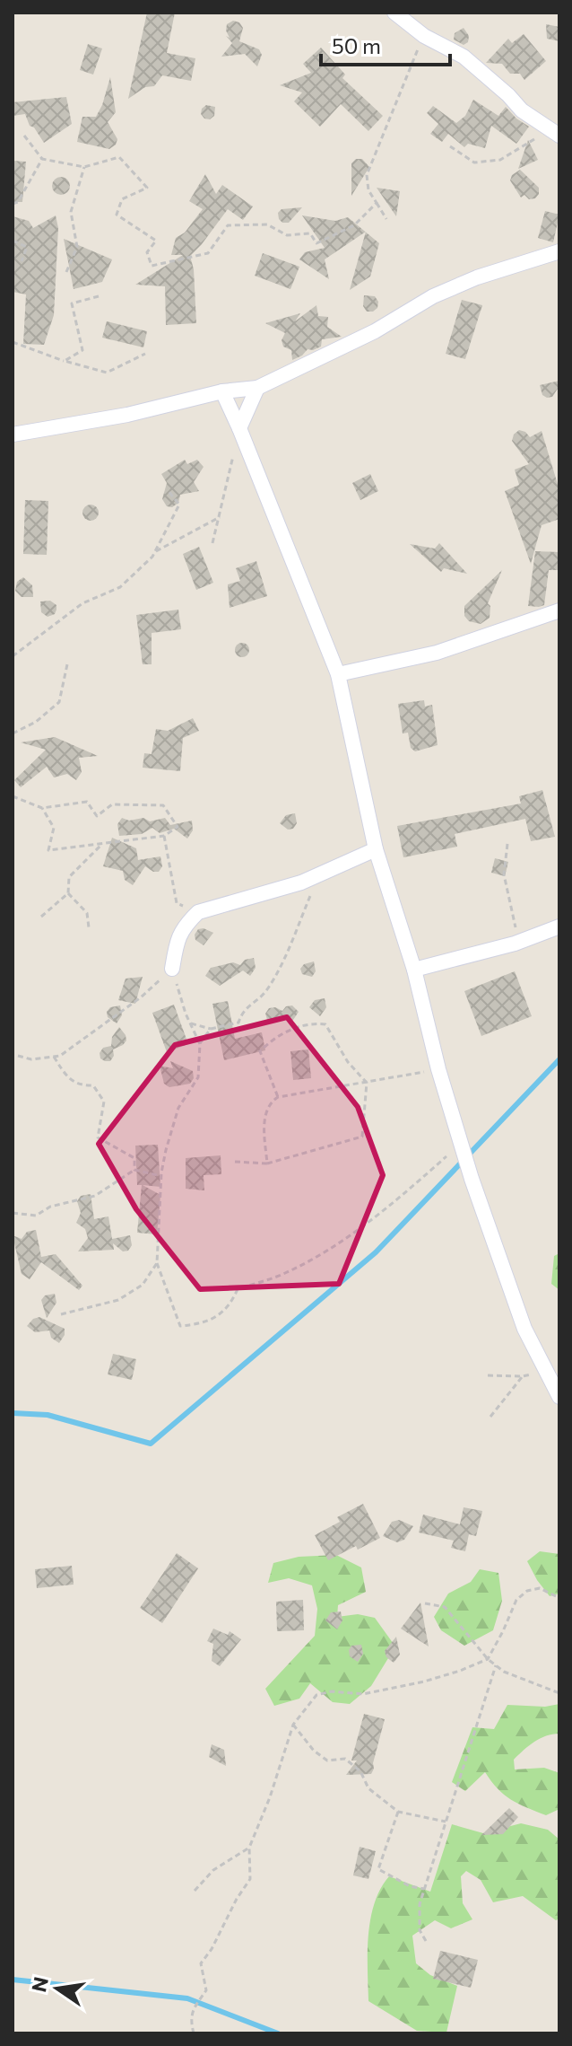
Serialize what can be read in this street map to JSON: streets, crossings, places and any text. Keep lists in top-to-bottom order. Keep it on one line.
{"scale_bar":"50 m","north":"left"}
